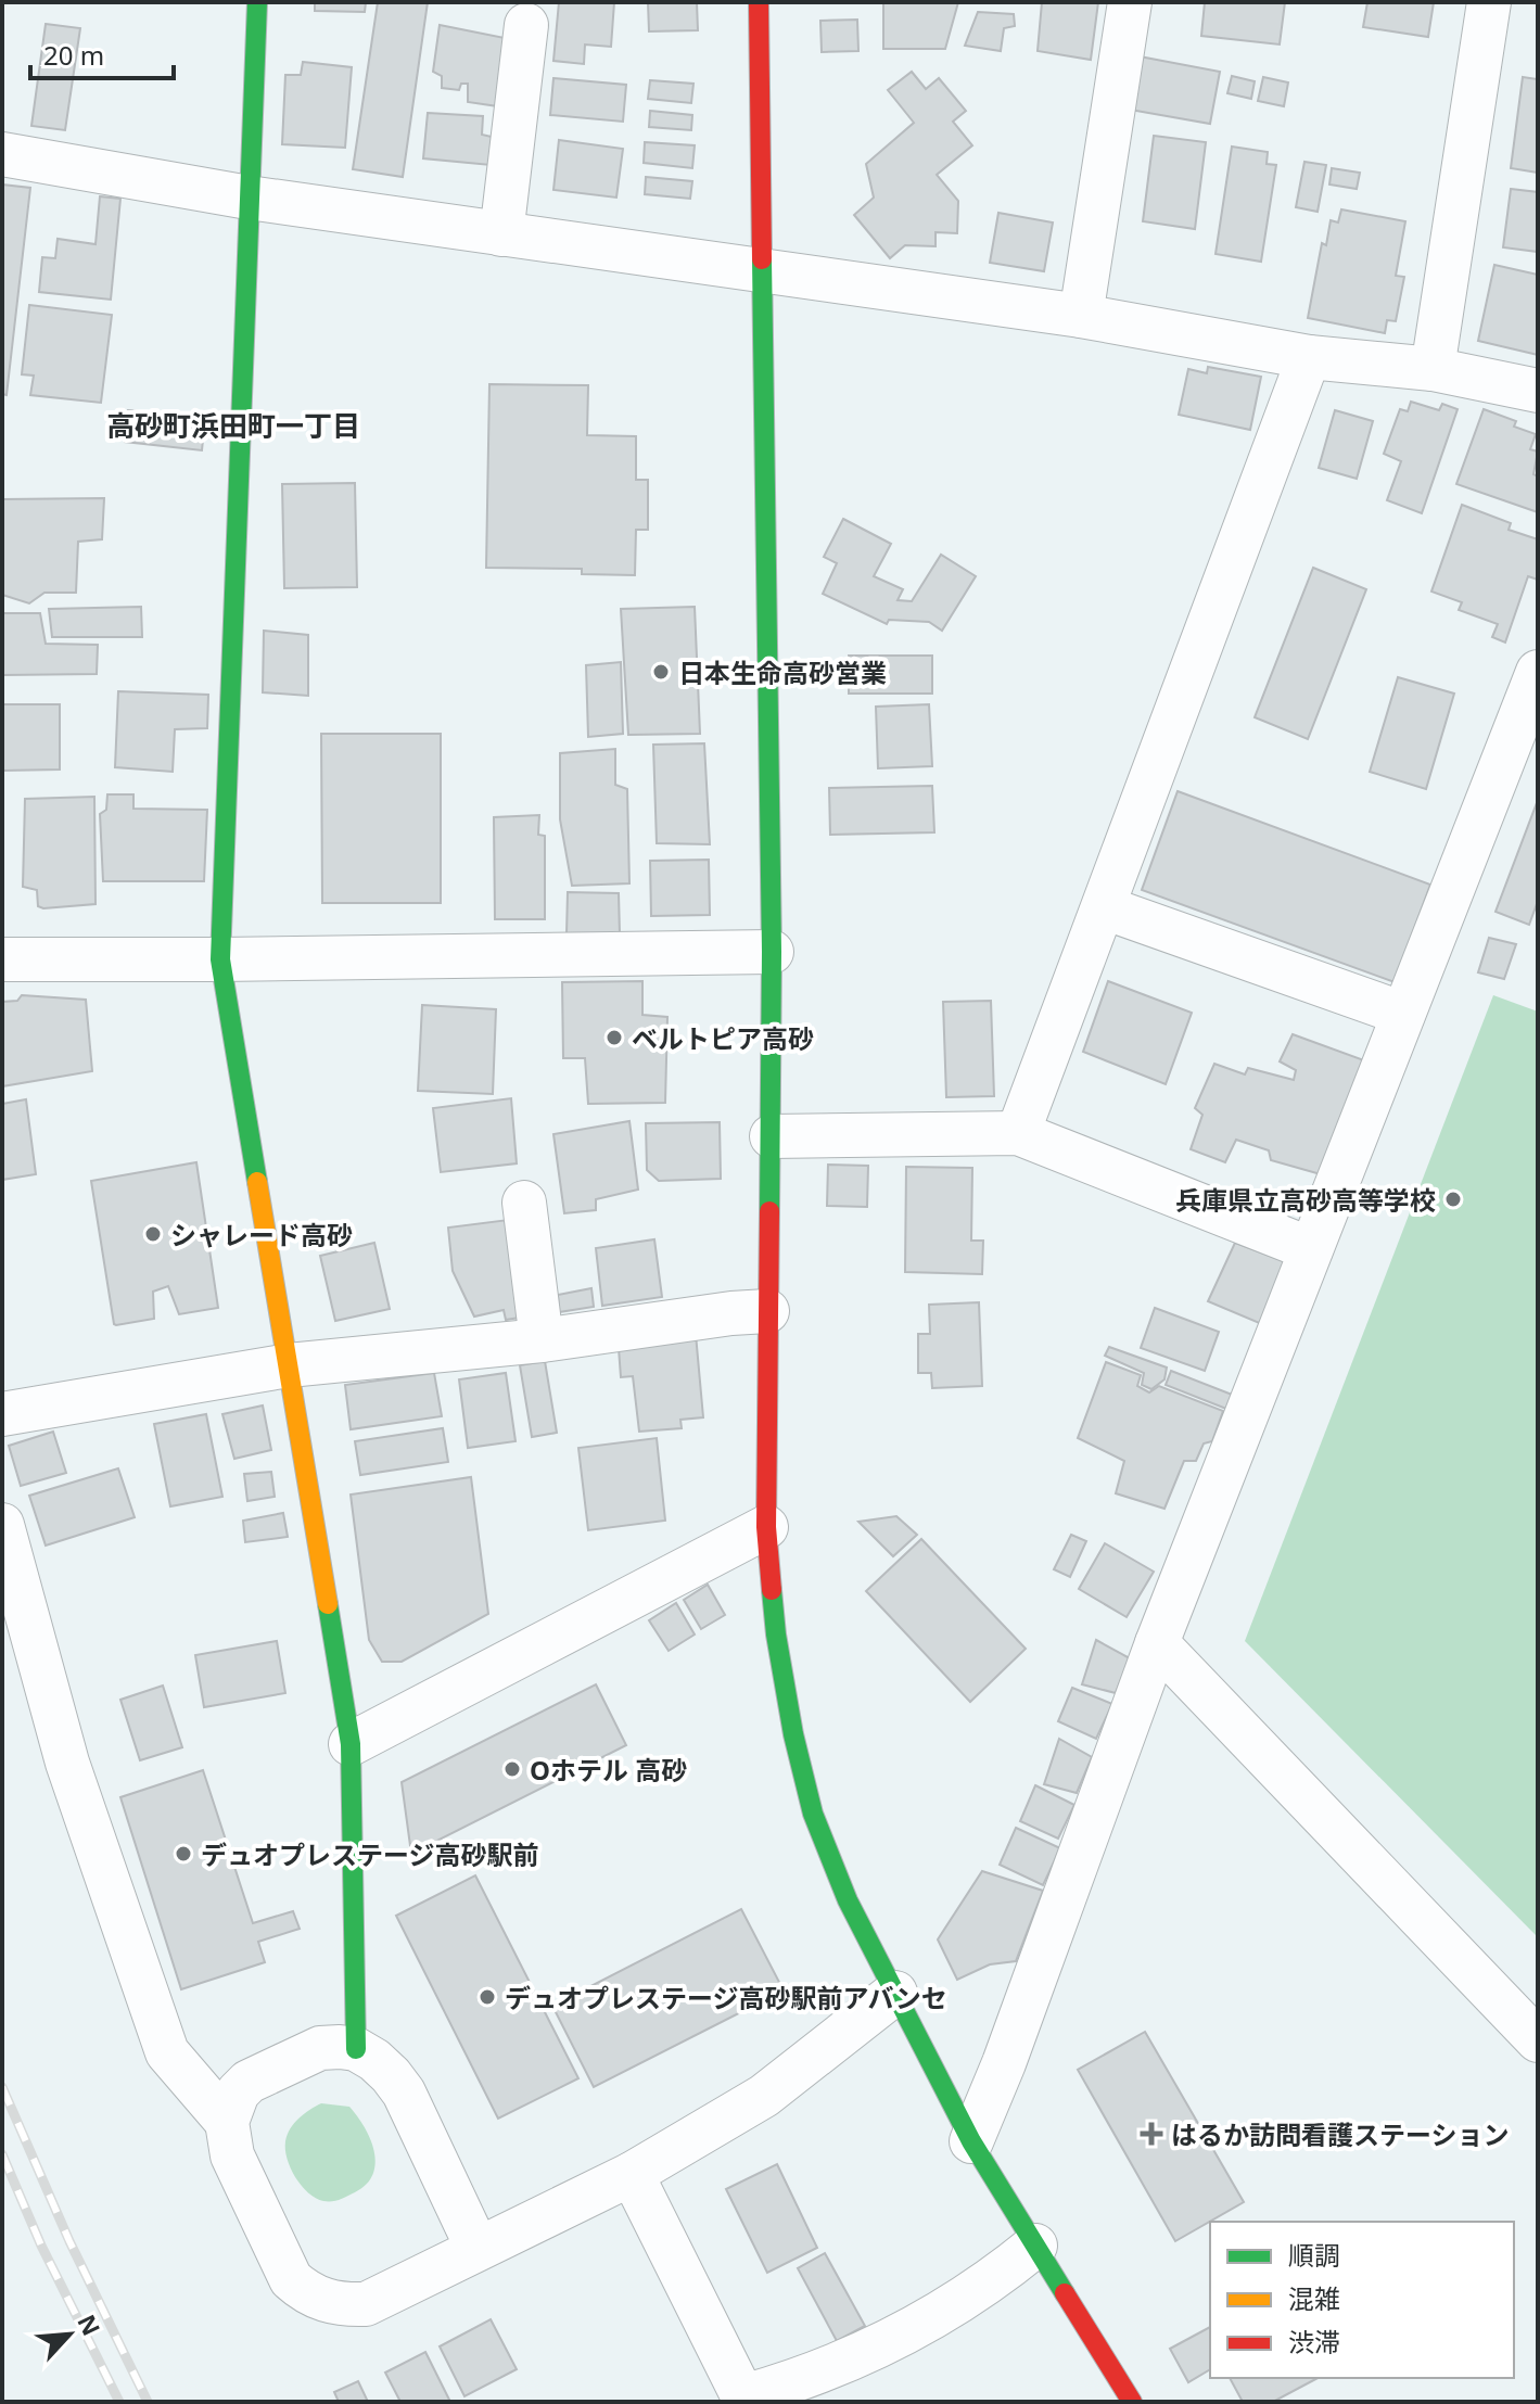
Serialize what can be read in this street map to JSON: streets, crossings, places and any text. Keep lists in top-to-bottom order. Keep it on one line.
{"districts":["高砂町浜田町一丁目"],"places":{"other":["日本生命高砂営業","ベルトピア高砂","兵庫県立高砂高等学校","シャレード高砂","Oホテル 高砂","デュオプレステージ高砂駅前","デュオプレステージ高砂駅前アバンセ"],"health":["はるか訪問看護ステーション"]},"legend":["順調","混雑","渋滞"],"scale_bar":"20 m","north":"top right"}
